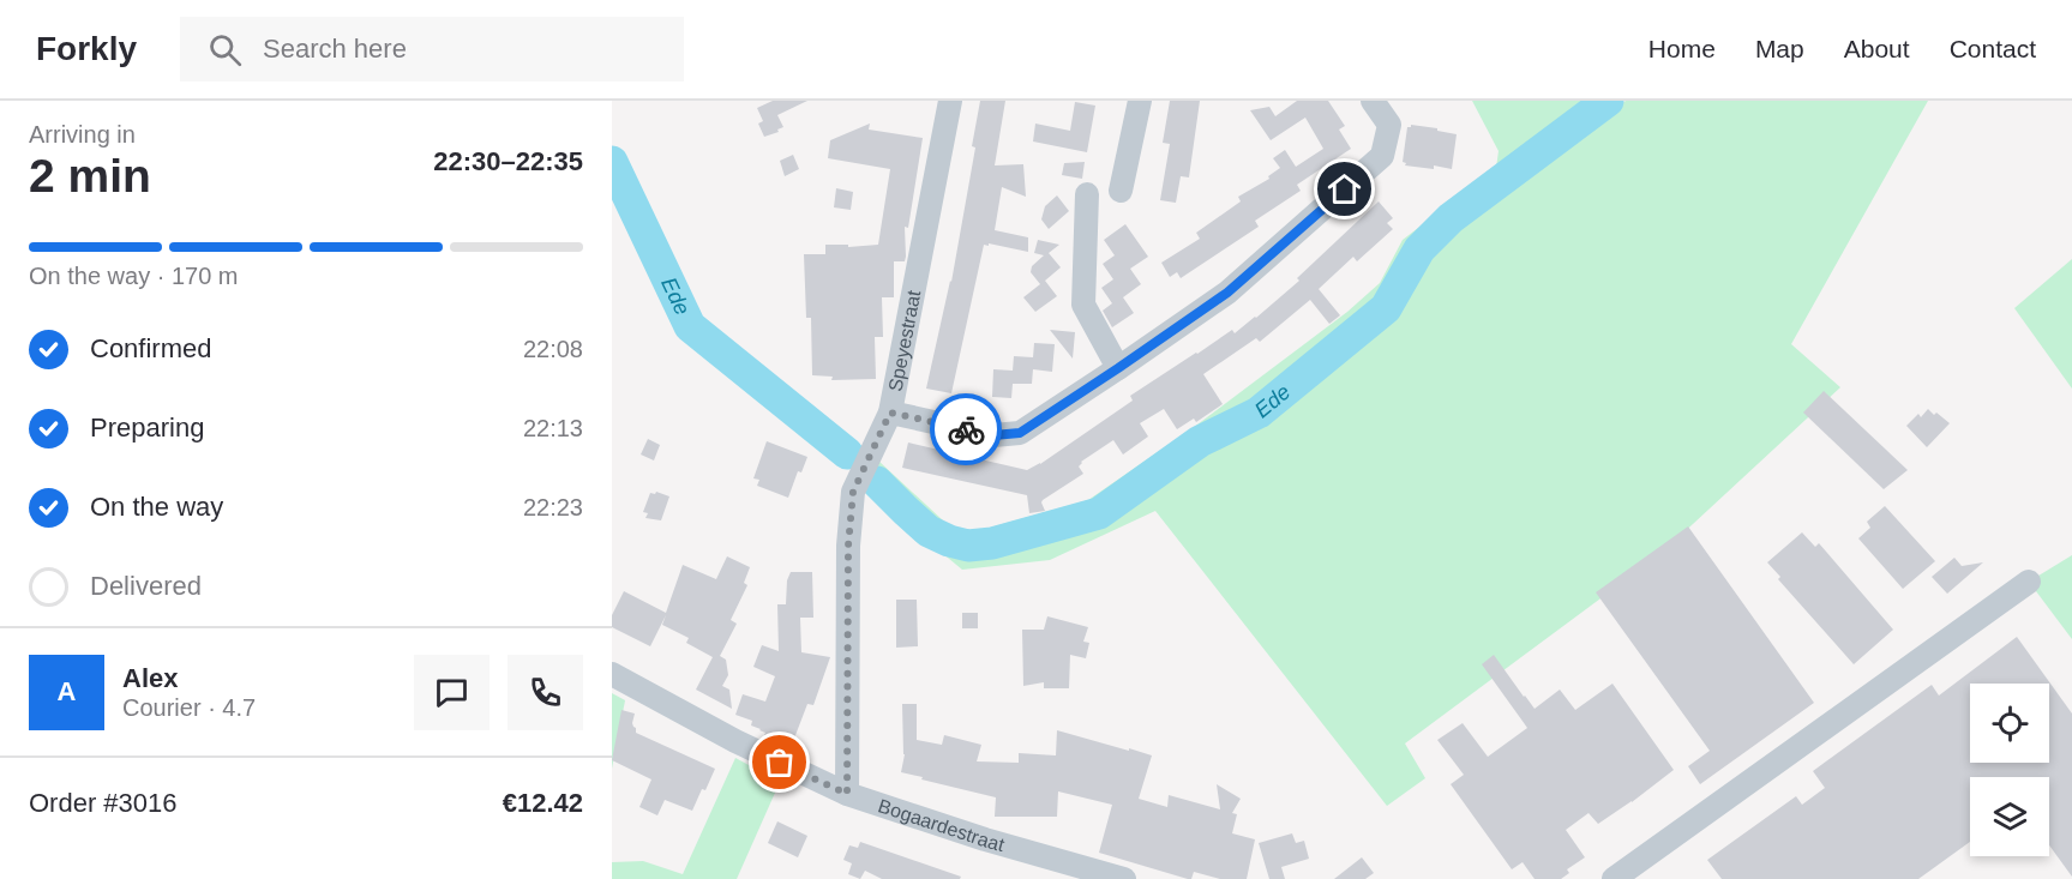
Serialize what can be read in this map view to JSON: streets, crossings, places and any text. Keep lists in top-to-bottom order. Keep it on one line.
{"streets":{"street":["Speyestraat","Bogaardestraat"]},"crossings":[["Speyestraat","Bogaardestraat"]],"water":["Ede"],"page":{"header":"Forkly","search":"Search here","nav":["Home","Map","About","Contact"],"heading":["2 min","Arriving in","22:30–22:35"],"panel":["Alex","Courier · 4.7","Order #3016","€12.42"],"bar":"On the way · 170 m","list":[["Confirmed","22:08"],["Preparing","22:13"],["On the way","22:23"],"Delivered"],"round":"A"}}
